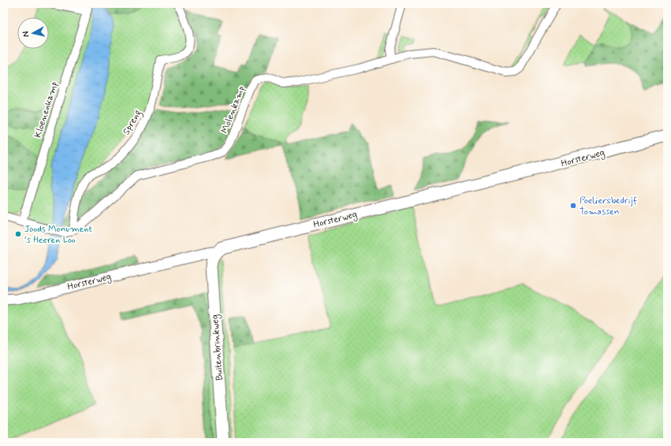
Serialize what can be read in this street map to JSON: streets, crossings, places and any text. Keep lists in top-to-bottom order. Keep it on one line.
{"streets":{"main road":["Horsterweg","Buitenbrinkweg"],"street":["Kloenenkamp","Molenkamp","Spreng"]},"crossings":[["Kloenenkamp","Molenkamp"],["Molenkamp","Spreng"],["Horsterweg","Buitenbrinkweg"]],"places":["Poeliersbedrijf Tomassen","Joods Monument ‘s Heeren Loo"],"north":"left"}
